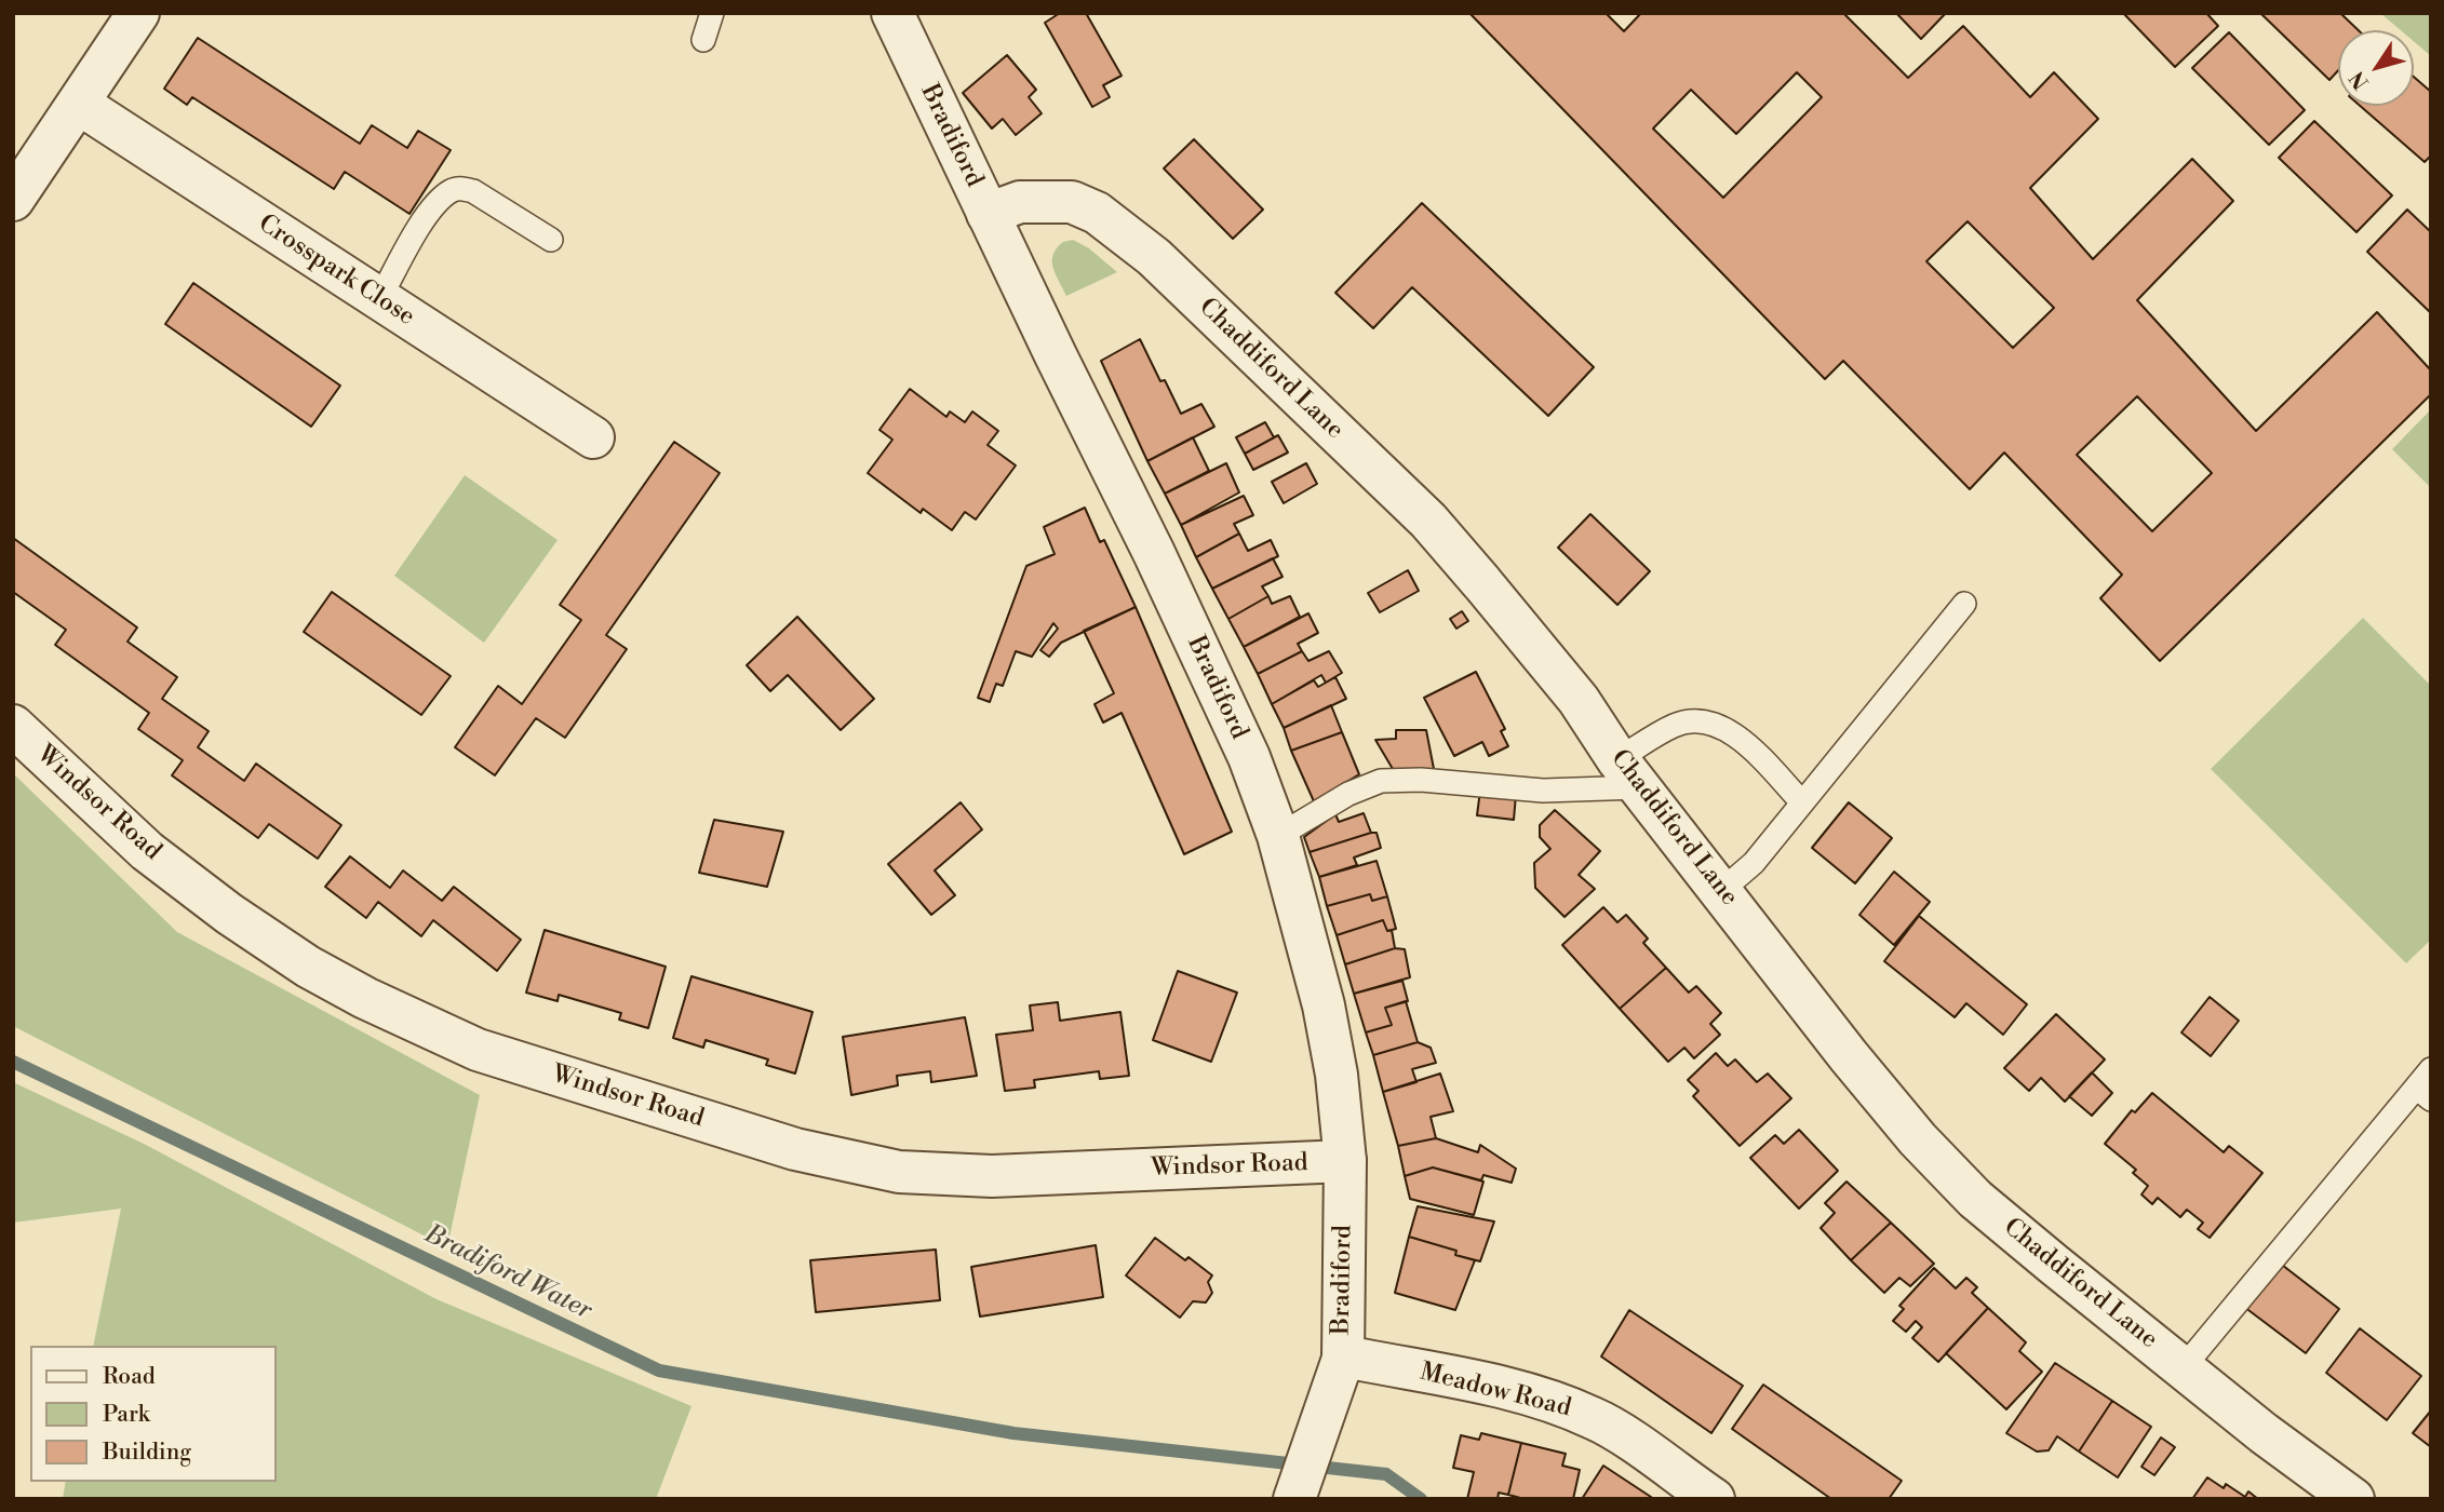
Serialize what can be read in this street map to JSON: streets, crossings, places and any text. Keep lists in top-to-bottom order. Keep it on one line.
{"streets":{"street":["Bradiford","Crosspark Close","Chaddiford Lane","Windsor Road","Meadow Road"]},"crossings":[["Bradiford","Chaddiford Lane"],["Bradiford","Windsor Road"],["Bradiford","Meadow Road"]],"water":["Bradiford Water"],"legend":["Road","Park","Building"],"north":"bottom left"}
